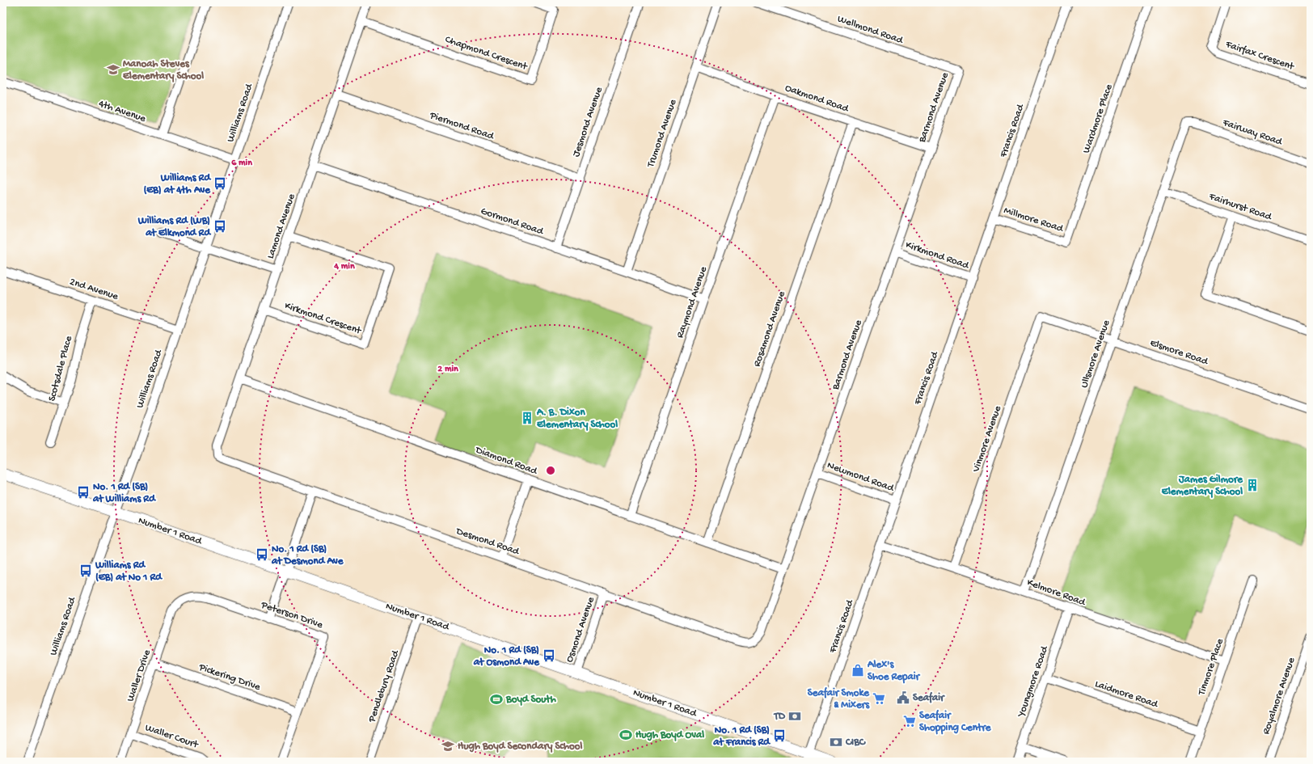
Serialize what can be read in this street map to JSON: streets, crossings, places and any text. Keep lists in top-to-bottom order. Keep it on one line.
{"streets":{"main road":["Number 1 Road"],"street":["Wellmond Road","Chapmond Crescent","Fairfax Crescent","Oakmond Road","Barmond Avenue","4th Avenue","Williams Road","Wardmore Place","Jesmond Avenue","Piermond Road","Francis Road","Fairway Road","Trumond Avenue","Fairhurst Road","Millmore Road","Gormond Road","Lamond Avenue","Kirkmond Road","2nd Avenue","Raymond Avenue","Kirkmond Crescent","Rosamond Avenue","Elsmore Road","Ullsmore Avenue","Scotsdale Place","Vinmore Avenue","Diamond Road","Newmond Road","Desmond Road","Kelmore Road","Peterson Drive","Osmond Avenue","Tinmore Place","Waller Drive","Pickering Drive","Youngmore Road","Pendlebury Road","Laidmore Road","Royalmore Avenue","Waller Court"]},"crossings":[["Wellmond Road","Barmond Avenue"],["Chapmond Crescent","Lamond Avenue"],["Oakmond Road","Barmond Avenue"],["Oakmond Road","Trumond Avenue"],["Oakmond Road","Raymond Avenue"],["Oakmond Road","Rosamond Avenue"],["Barmond Avenue","Kirkmond Road"],["Barmond Avenue","Diamond Road"],["Barmond Avenue","Newmond Road"],["Barmond Avenue","Desmond Road"],["4th Avenue","Williams Road"],["Williams Road","2nd Avenue"],["Williams Road","Number 1 Road"],["Wardmore Place","Millmore Road"],["Jesmond Avenue","Piermond Road"],["Jesmond Avenue","Gormond Road"],["Piermond Road","Lamond Avenue"],["Francis Road","Millmore Road"],["Francis Road","Kirkmond Road"],["Francis Road","Newmond Road"],["Francis Road","Number 1 Road"],["Francis Road","Kelmore Road"],["Fairway Road","Ullsmore Avenue"],["Trumond Avenue","Gormond Road"],["Fairhurst Road","Ullsmore Avenue"],["Gormond Road","Lamond Avenue"],["Gormond Road","Raymond Avenue"],["Lamond Avenue","Kirkmond Crescent"],["Lamond Avenue","Diamond Road"],["Lamond Avenue","Desmond Road"],["2nd Avenue","Scotsdale Place"],["Raymond Avenue","Diamond Road"],["Rosamond Avenue","Diamond Road"],["Elsmore Road","Ullsmore Avenue"],["Elsmore Road","Vinmore Avenue"],["Ullsmore Avenue","Kelmore Road"],["Vinmore Avenue","Kelmore Road"],["Number 1 Road","Osmond Avenue"],["Number 1 Road","Pendlebury Road"],["Desmond Road","Osmond Avenue"],["Kelmore Road","Tinmore Place"],["Kelmore Road","Youngmore Road"],["Peterson Drive","Waller Drive"],["Peterson Drive","Pickering Drive"],["Tinmore Place","Laidmore Road"],["Waller Drive","Pickering Drive"],["Waller Drive","Waller Court"],["Youngmore Road","Laidmore Road"]],"places":{"school or university":["Manoah Steves Elementary School","Hugh Boyd Secondary School"],"bus stop":["Williams Rd (EB) at 4th Ave","Williams Rd (WB) at Elkmond Rd","No. 1 Rd (SB) at Williams Rd","No. 1 Rd (SB) at Desmond Ave","Williams Rd (EB) at No 1 Rd","No. 1 Rd (SB) at Osmond Ave","No. 1 Rd (SB) at Francis Rd"],"building":["A. B. Dixon Elementary School","James Gilmore Elementary School"],"shop":["Alex's Shoe Repair"],"public building":["Seafair"],"supermarket":["Seafair Smoke & Mixers","Seafair Shopping Centre"],"sports":["Boyd South","Hugh Boyd Oval"],"bank":["TD","CIBC"]},"rings":["6 min","4 min","2 min"]}
